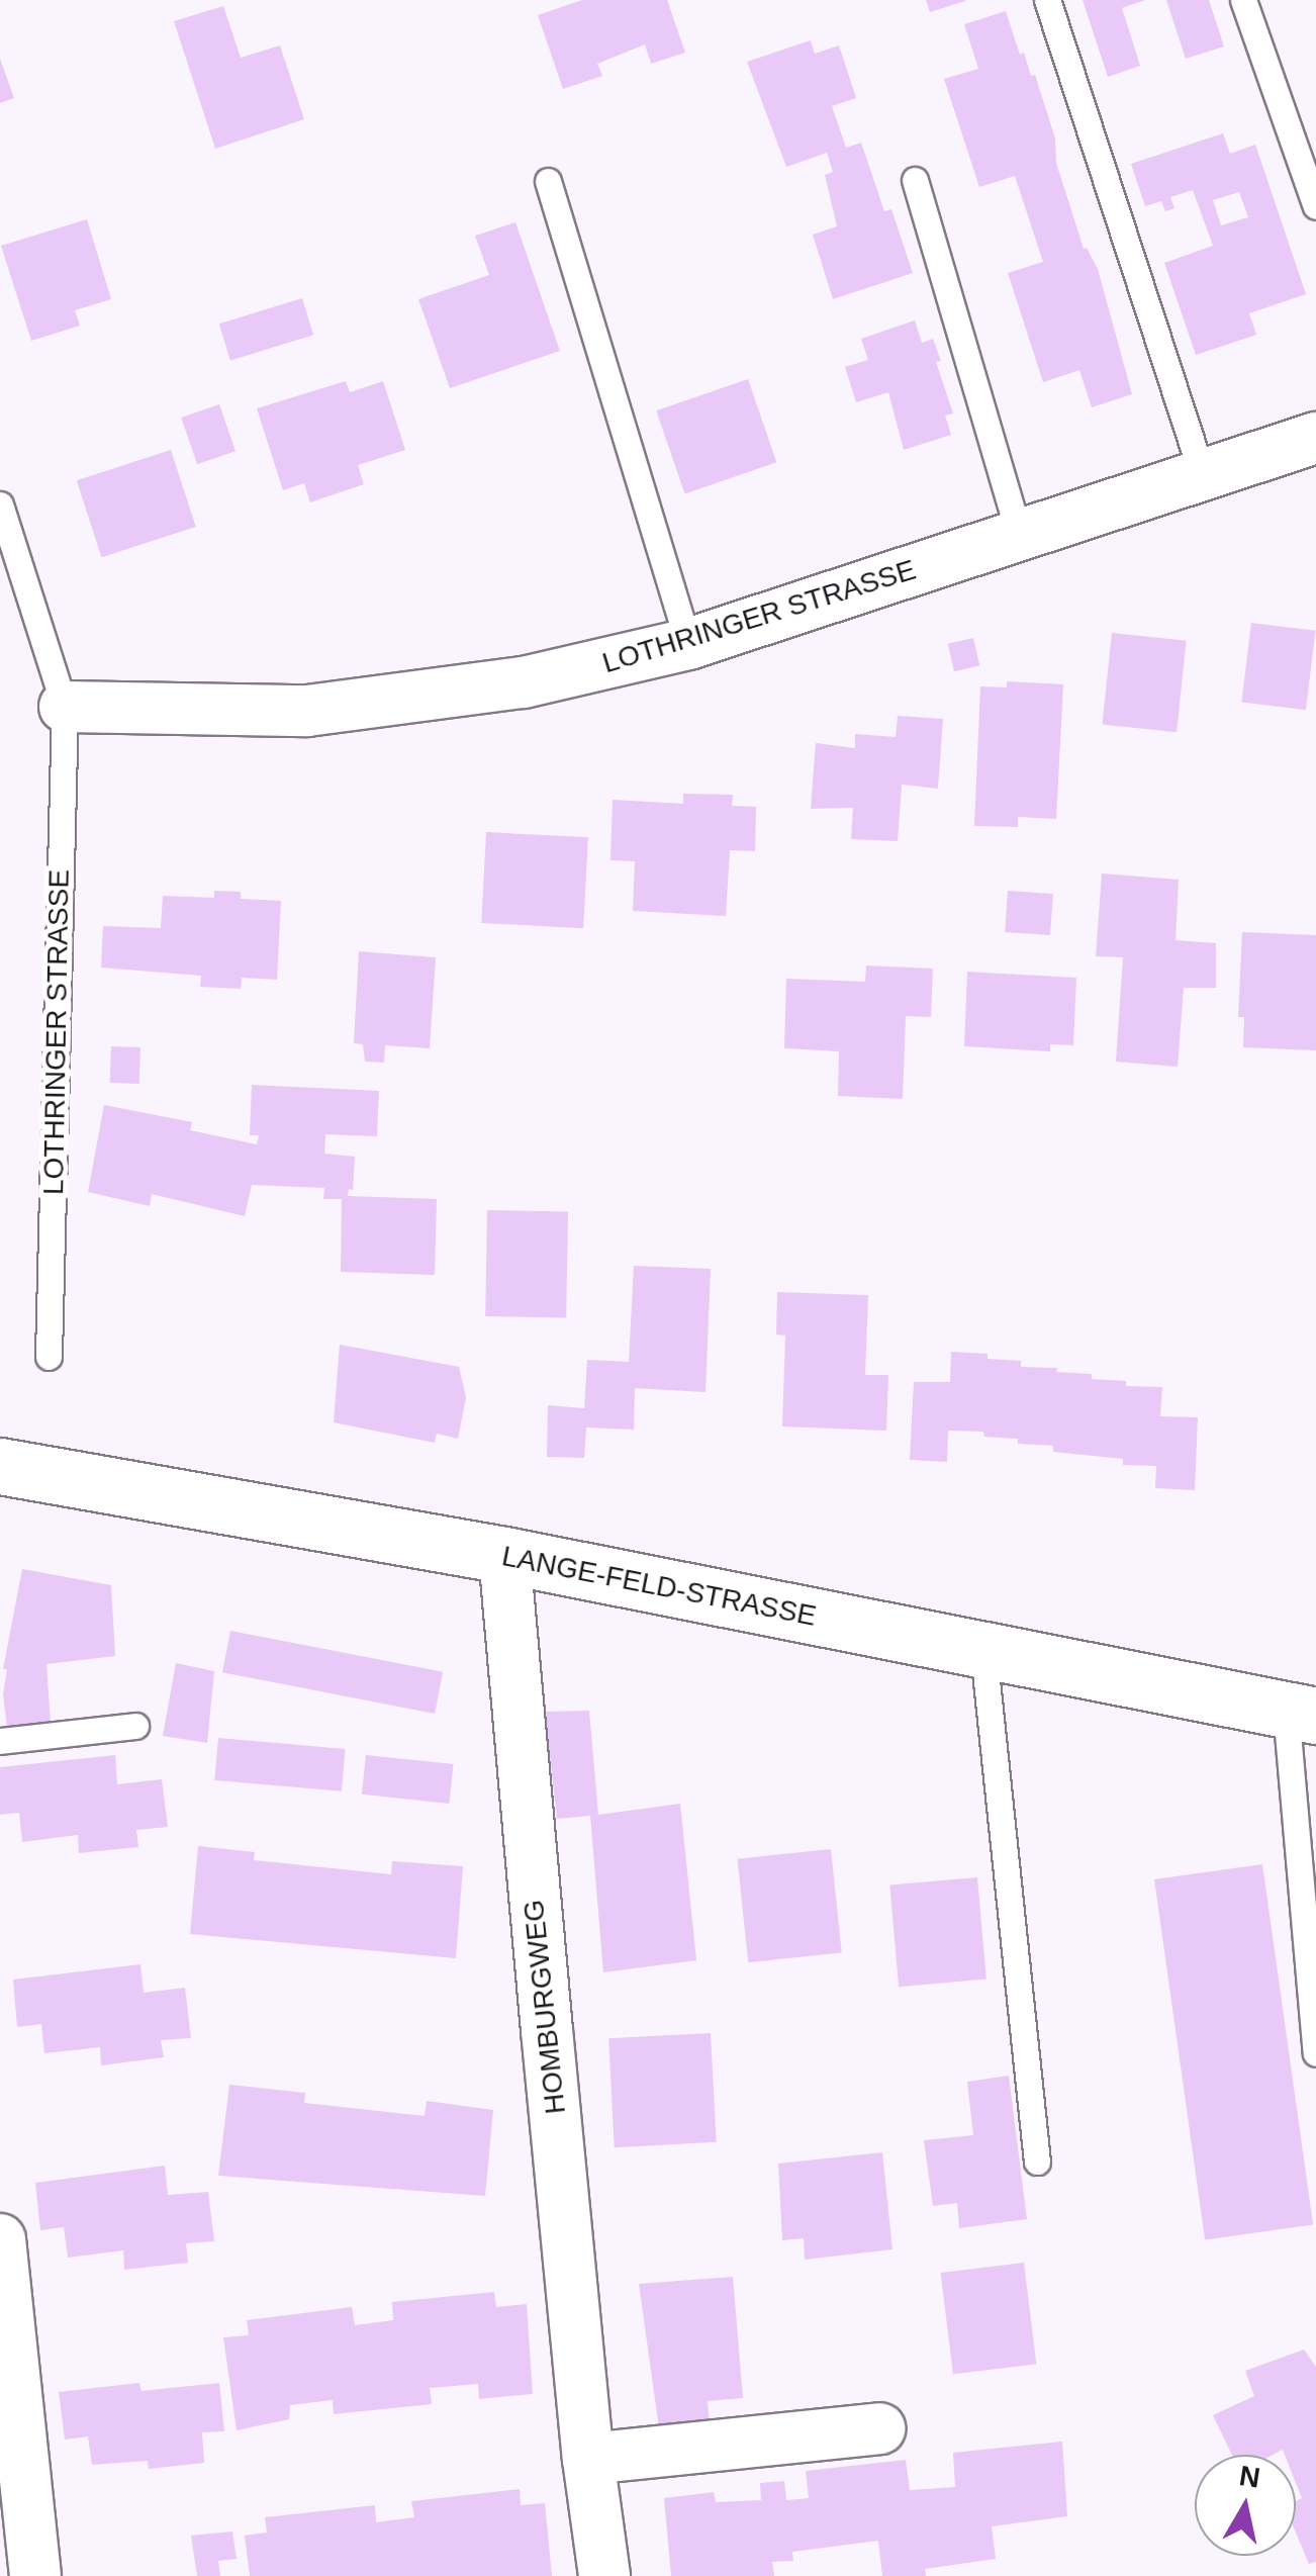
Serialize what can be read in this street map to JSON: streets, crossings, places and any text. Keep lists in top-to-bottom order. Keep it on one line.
{"streets":{"street":["LOTHRINGER STRASSE","LANGE-FELD-STRASSE","HOMBURGWEG"]},"crossings":[["LANGE-FELD-STRASSE","HOMBURGWEG"]],"north":"top"}
